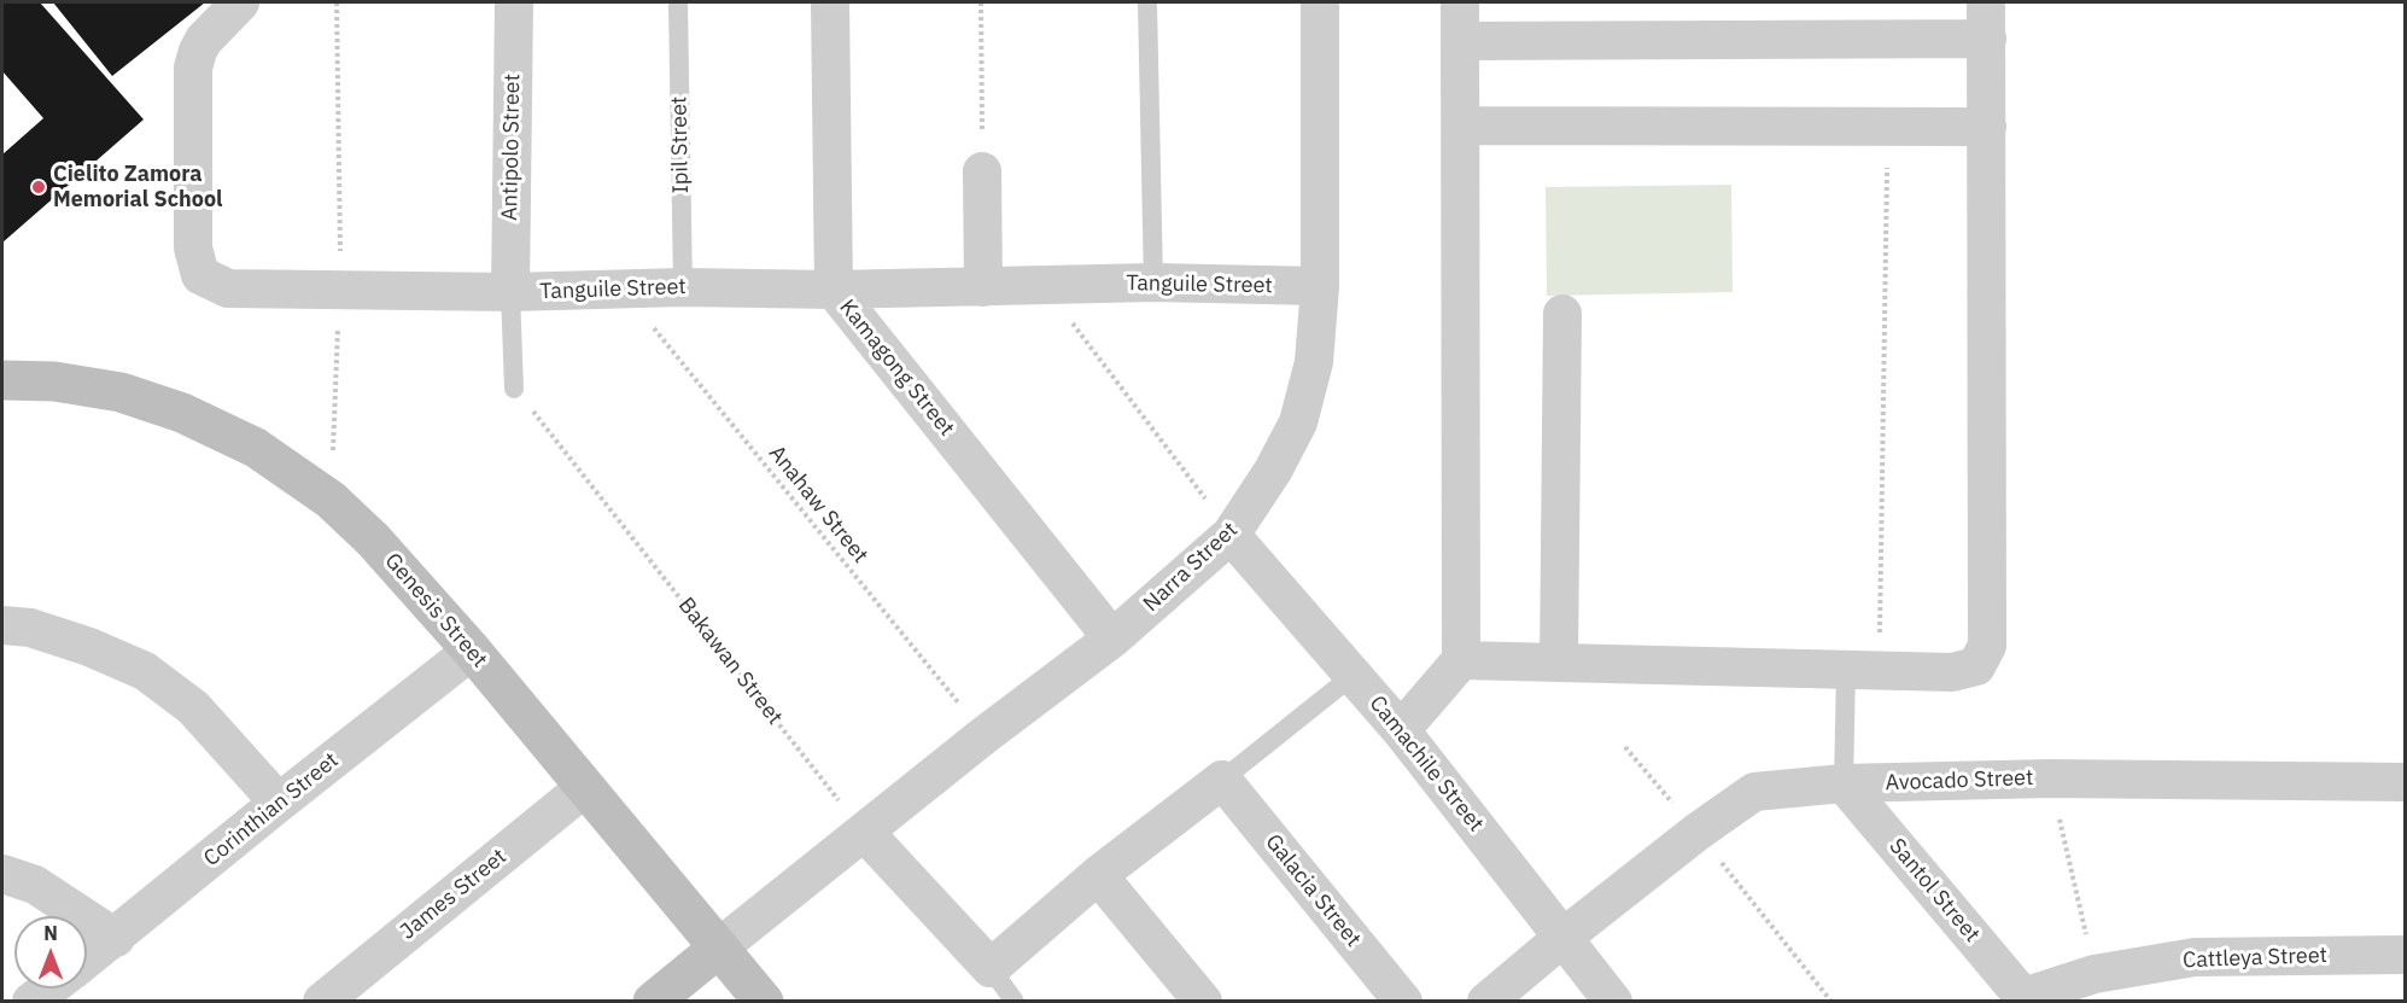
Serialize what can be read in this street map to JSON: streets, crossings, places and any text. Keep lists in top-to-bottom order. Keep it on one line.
{"streets":{"street":["Antipolo Street","Tanguile Street","Kamagong Street","Narra Street","Genesis Street","Camachile Street","Avocado Street","Corinthian Street","Galacia Street","Santol Street","James Street","Cattleya Street"],"lane":["Ipil Street"],"path":["Anahaw Street","Bakawan Street"]},"crossings":[["Ipil Street","Tanguile Street"],["Antipolo Street","Tanguile Street"],["Tanguile Street","Kamagong Street"],["Tanguile Street","Anahaw Street"],["Tanguile Street","Narra Street"],["Kamagong Street","Narra Street"],["Anahaw Street","Narra Street"],["Narra Street","Genesis Street"],["Narra Street","Bakawan Street"],["Narra Street","Camachile Street"],["Genesis Street","Corinthian Street"],["Genesis Street","James Street"],["Camachile Street","Avocado Street"],["Avocado Street","Santol Street"],["Santol Street","Cattleya Street"]],"places":["Cielito Zamora Memorial School"],"north":"top"}
